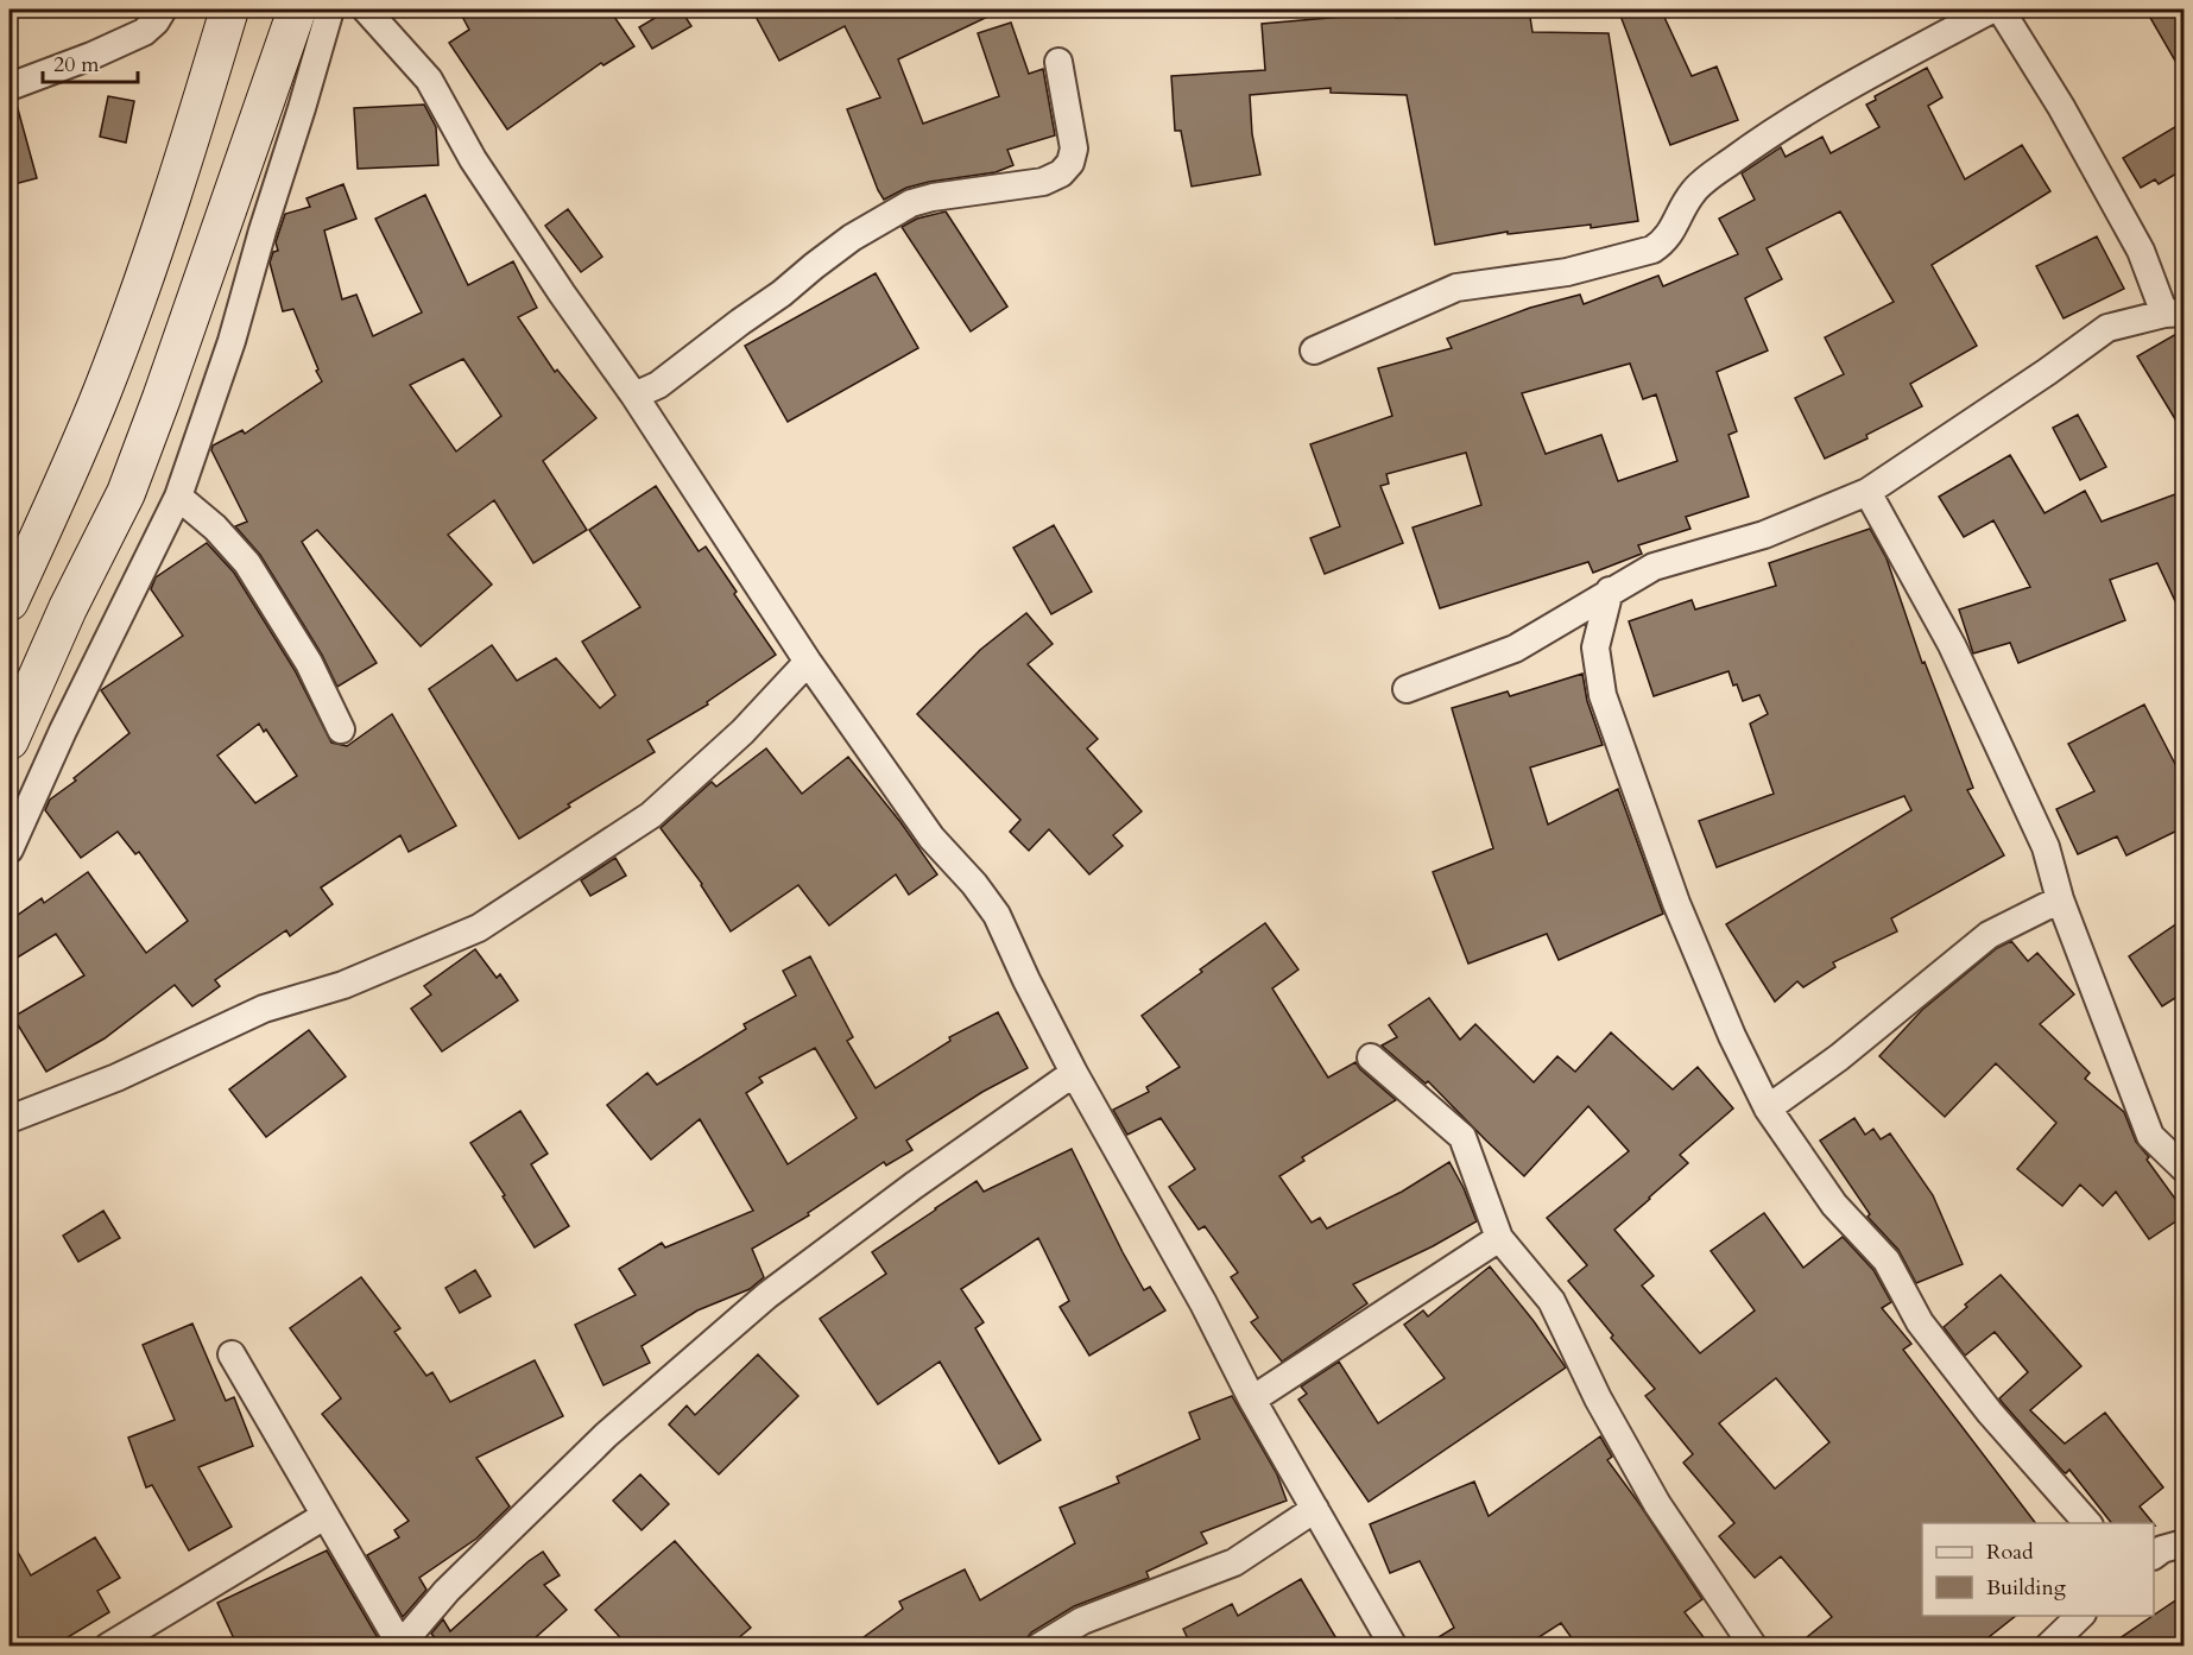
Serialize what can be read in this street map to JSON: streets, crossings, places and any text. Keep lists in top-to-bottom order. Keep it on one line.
{"legend":["Road","Building"],"scale_bar":"20 m"}
